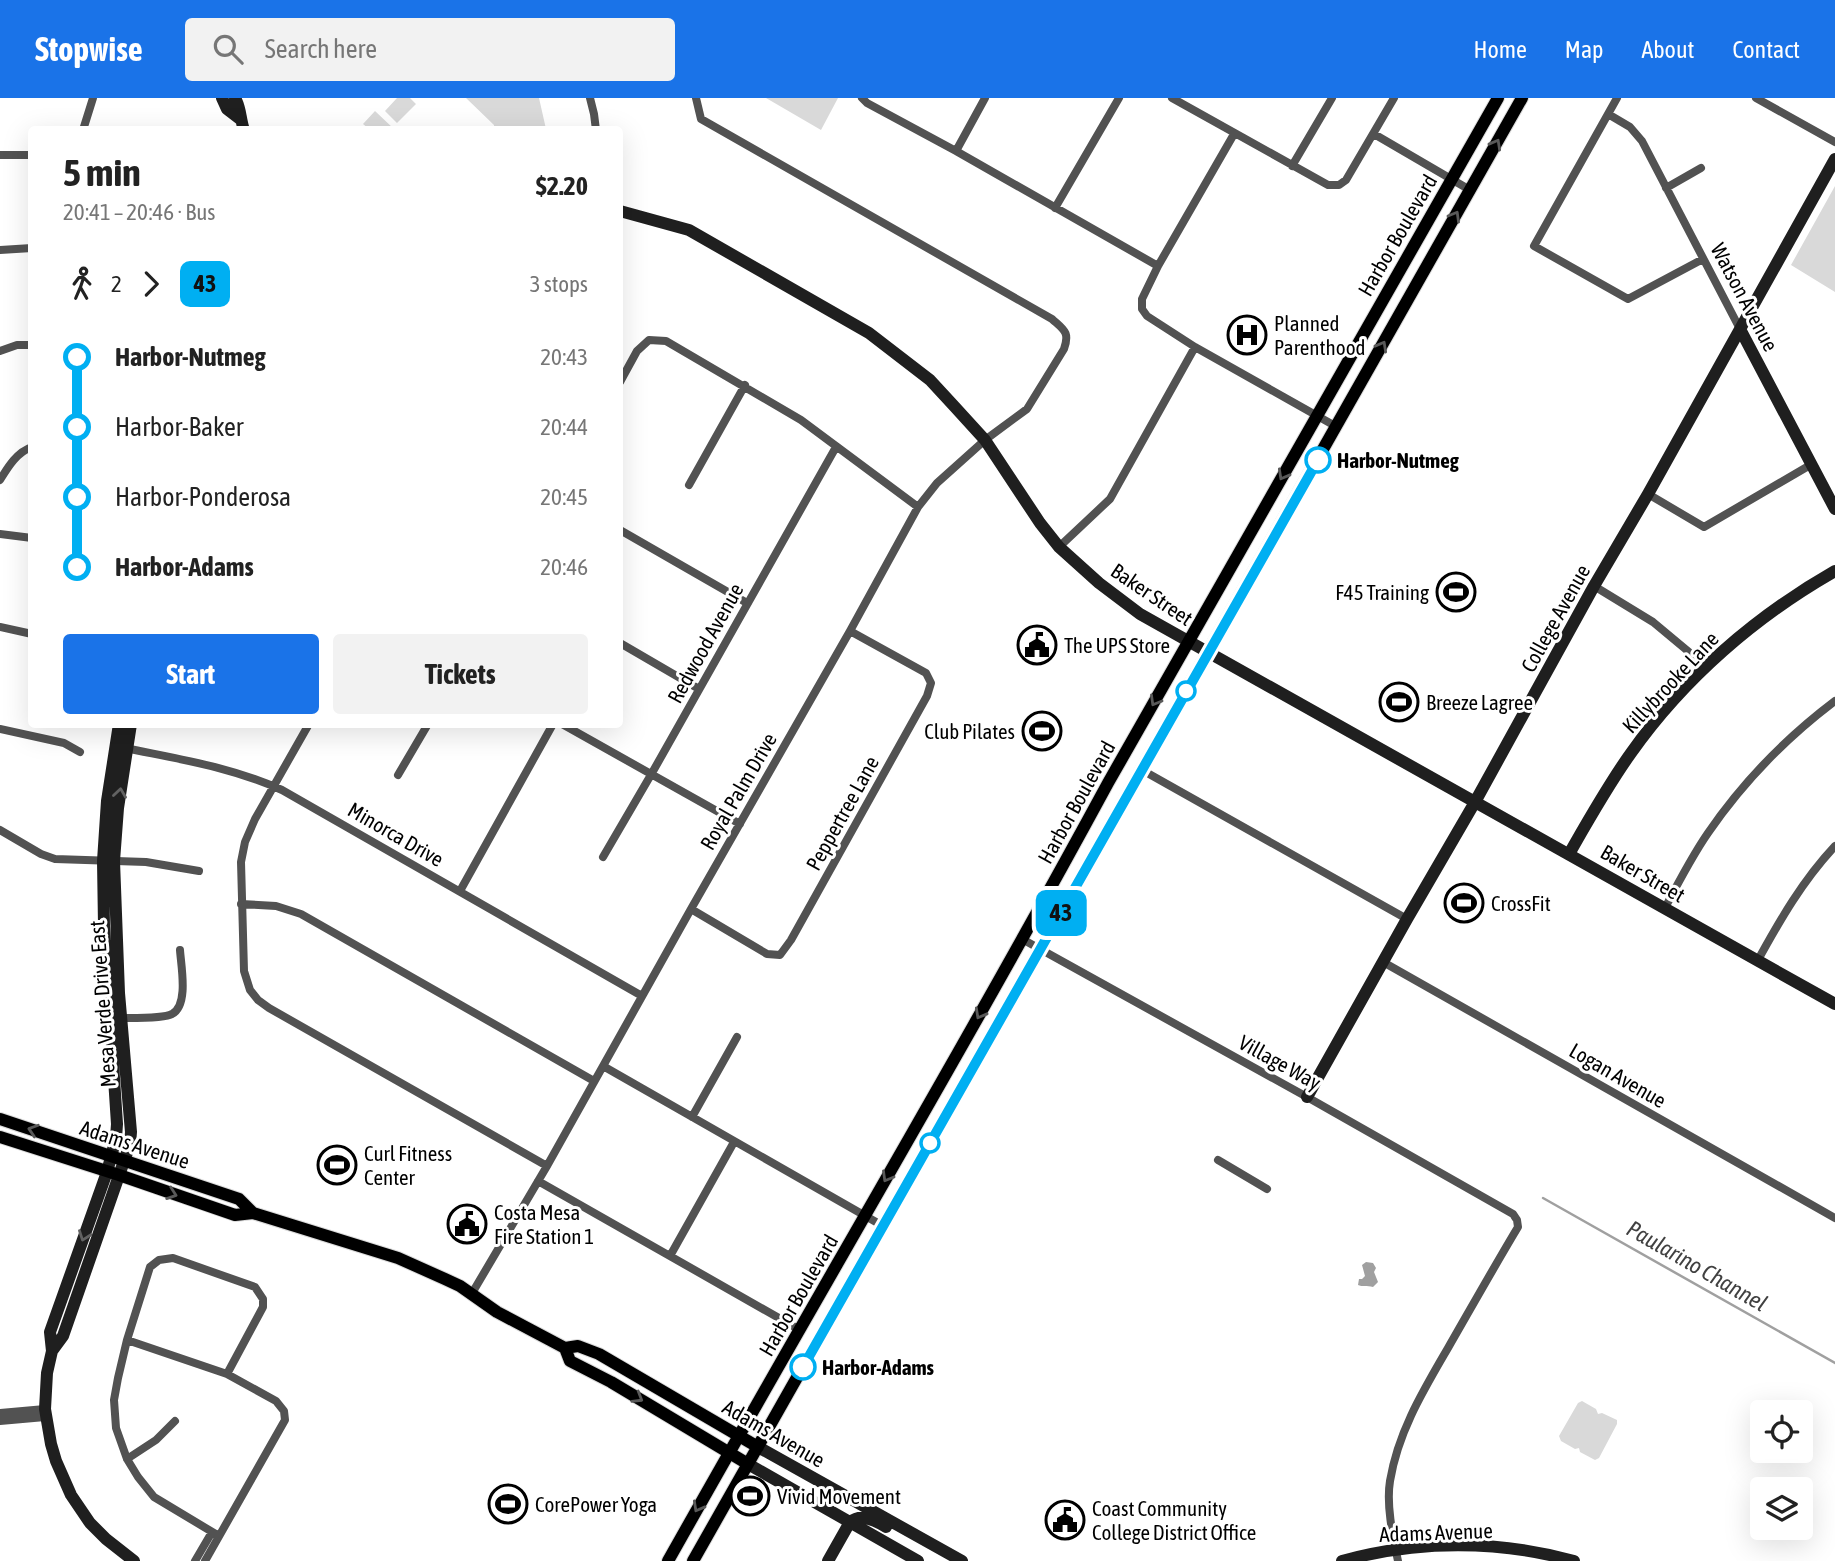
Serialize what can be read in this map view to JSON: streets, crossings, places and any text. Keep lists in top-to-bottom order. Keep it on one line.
{"streets":{"main road":["Harbor Boulevard","Adams Avenue"],"street":["Watson Avenue","Baker Street","College Avenue","Redwood Avenue","Killybrooke Lane","Royal Palm Drive","Peppertree Lane","Minorca Drive","Mesa Verde Drive East","Village Way","Logan Avenue"]},"crossings":[["Harbor Boulevard","Baker Street"],["Harbor Boulevard","Village Way"],["Harbor Boulevard","Adams Avenue"],["Watson Avenue","College Avenue"],["Baker Street","College Avenue"],["Baker Street","Killybrooke Lane"],["Baker Street","Royal Palm Drive"],["College Avenue","Village Way"],["College Avenue","Logan Avenue"],["Royal Palm Drive","Peppertree Lane"],["Royal Palm Drive","Minorca Drive"],["Royal Palm Drive","Adams Avenue"],["Minorca Drive","Mesa Verde Drive East"],["Mesa Verde Drive East","Adams Avenue"],["Village Way","Adams Avenue"]],"water":["Paularino Channel"],"places":{"hospital":["Planned Parenthood"],"other":["Harbor-Nutmeg","Harbor-Adams"],"sports":["F45 Training","Breeze Lagree","Club Pilates","CrossFit","Curl Fitness Center","Vivid Movement","CorePower Yoga"],"public building":["The UPS Store","Costa Mesa Fire Station 1","Coast Community College District Office"]},"lines":["bus line 43"],"page":{"header":"Stopwise","search":"Search here","nav":["Home","Map","About","Contact"],"on_map":"43","heading":["5 min","20:41 – 20:46 · Bus","$2.20"],"legs":["2","43","3 stops"],"list":[{"name":"Harbor-Nutmeg","value":"20:43"},{"name":"Harbor-Baker","value":"20:44"},{"name":"Harbor-Ponderosa","value":"20:45"},{"name":"Harbor-Adams","value":"20:46"}],"buttons":["Start","Tickets"]}}
